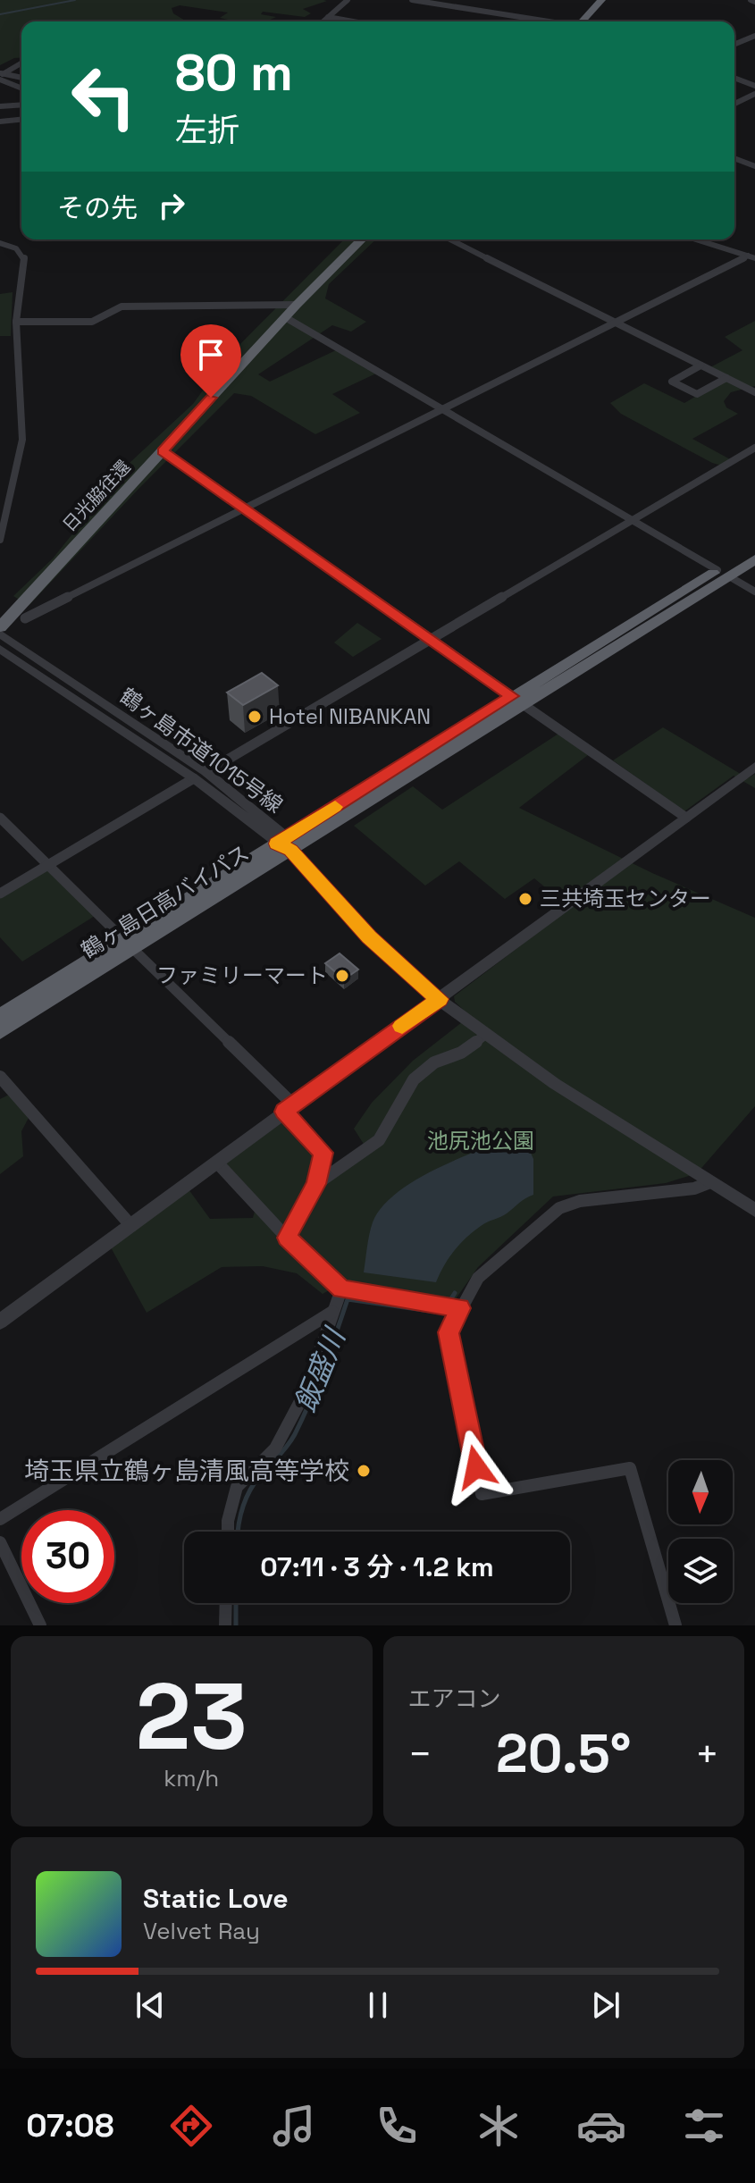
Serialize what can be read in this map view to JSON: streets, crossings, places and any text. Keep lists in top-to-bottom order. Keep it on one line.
{"streets":{"highway":["日光脇往還","鶴ヶ島日高バイパス"],"street":["鶴ヶ島市道1015号線"]},"crossings":[["鶴ヶ島市道1015号線","鶴ヶ島日高バイパス"]],"water":["飯盛川"],"parks":["池尻池公園"],"places":["Hotel NIBANKAN","三共埼玉センター","ファミリーマート","埼玉県立鶴ヶ島清風高等学校"],"north":"bottom","page":{"turn":["80 m","左折"],"then":"その先","limit":"30","trip":"07:11 · 3 分 · 1.2 km","tile":[["23","km/h"],"エアコン"],"heat":["−","20.5°","+"],"song":["Static Love","Velvet Ray"],"tabs":"07:08"}}
